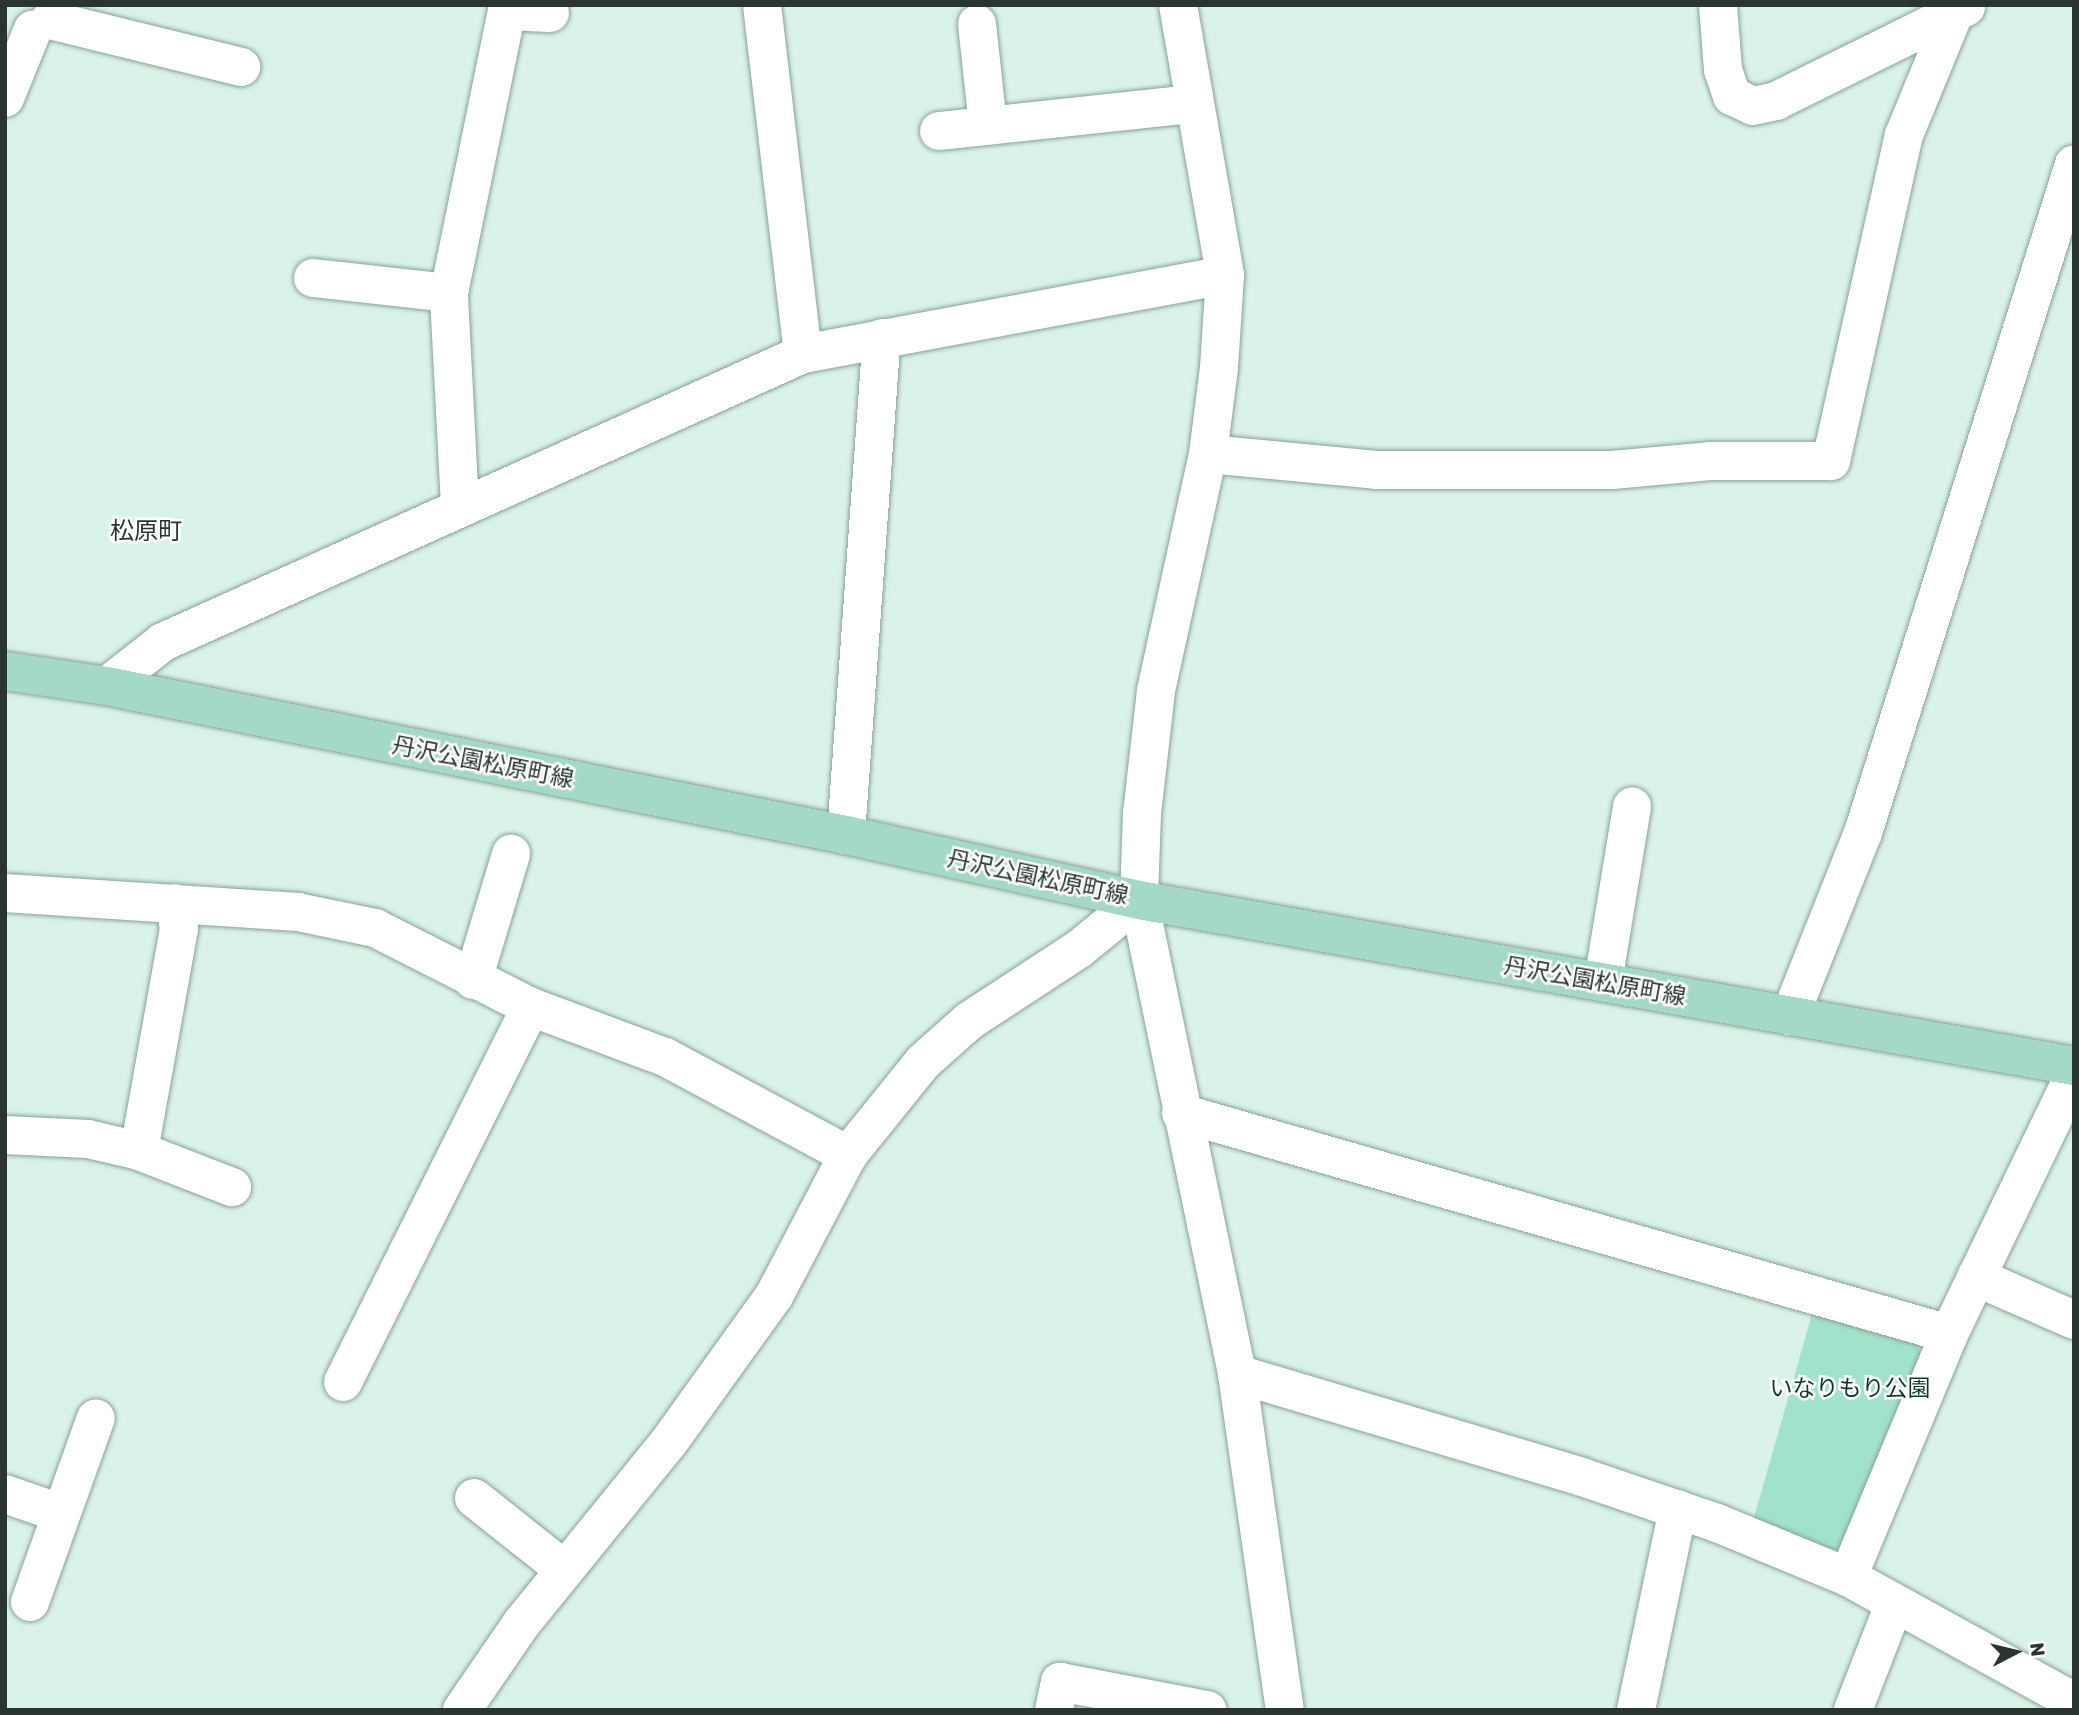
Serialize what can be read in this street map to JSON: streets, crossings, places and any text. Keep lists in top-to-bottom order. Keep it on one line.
{"streets":{"main road":["丹沢公園松原町線"]},"districts":["松原町"],"parks":["いなりもり公園"],"north":"right"}
